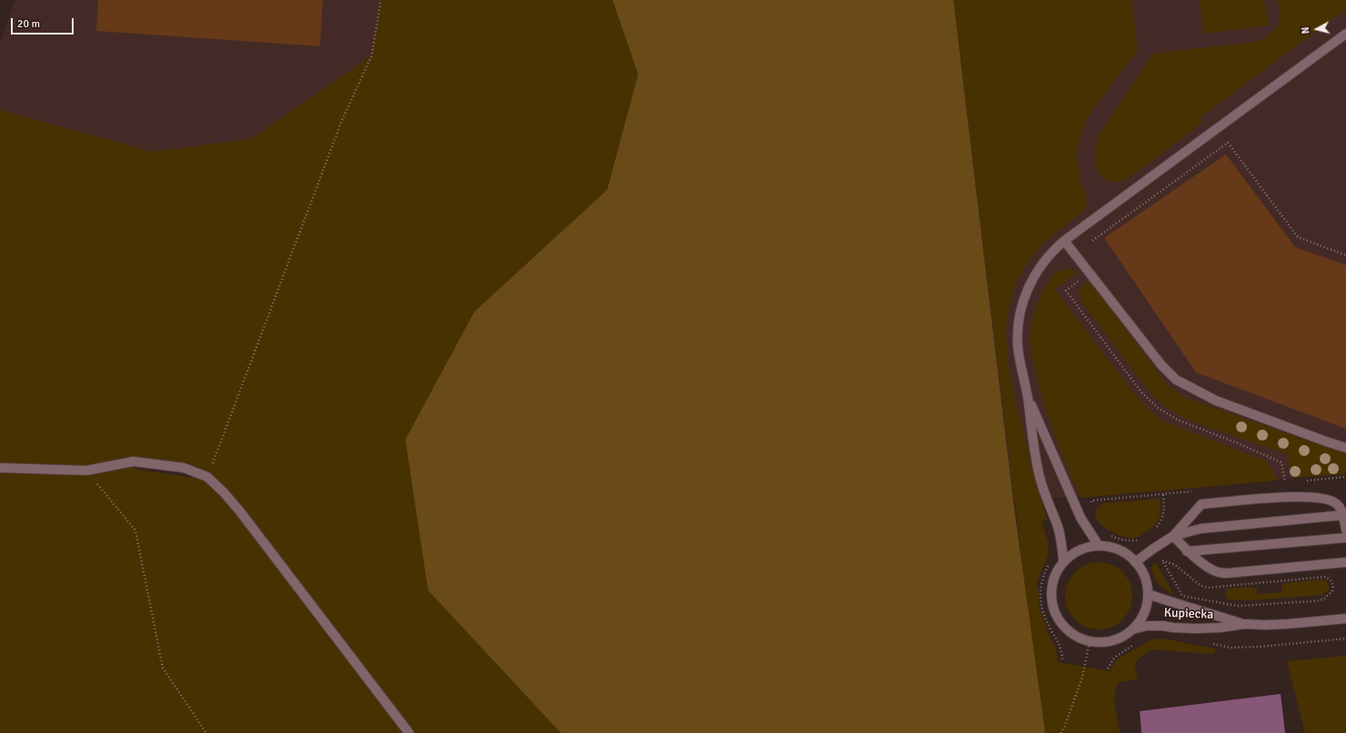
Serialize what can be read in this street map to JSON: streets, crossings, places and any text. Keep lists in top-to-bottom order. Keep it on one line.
{"streets":{"street":["Kupiecka"]},"scale_bar":"20 m","north":"left"}
